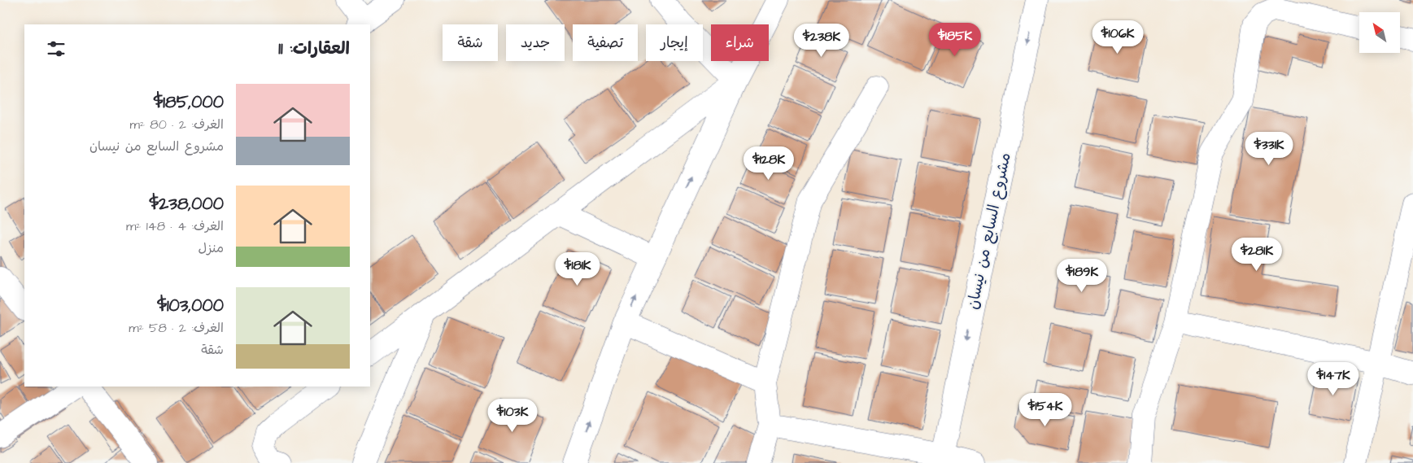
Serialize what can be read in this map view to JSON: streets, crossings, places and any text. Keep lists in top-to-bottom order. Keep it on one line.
{"streets":{"street":["مشروع السابع من نيسان"]},"north":"top left","page":{"price":["$106K","$185K","$238K","$331K","$128K","$281K","$181K","$189K","$147K","$154K","$103K"],"chip":["شراء","إيجار","تصفية","جديد","شقة"],"heading":"العقارات: 11","list":[{"name":"$185,000","note":"الغرف: 2 · 80 m² · مشروع السابع من نيسان"},{"name":"$238,000","note":"الغرف: 4 · 148 m² · منزل"},{"name":"$103,000","note":"الغرف: 2 · 58 m² · شقة"}]}}
